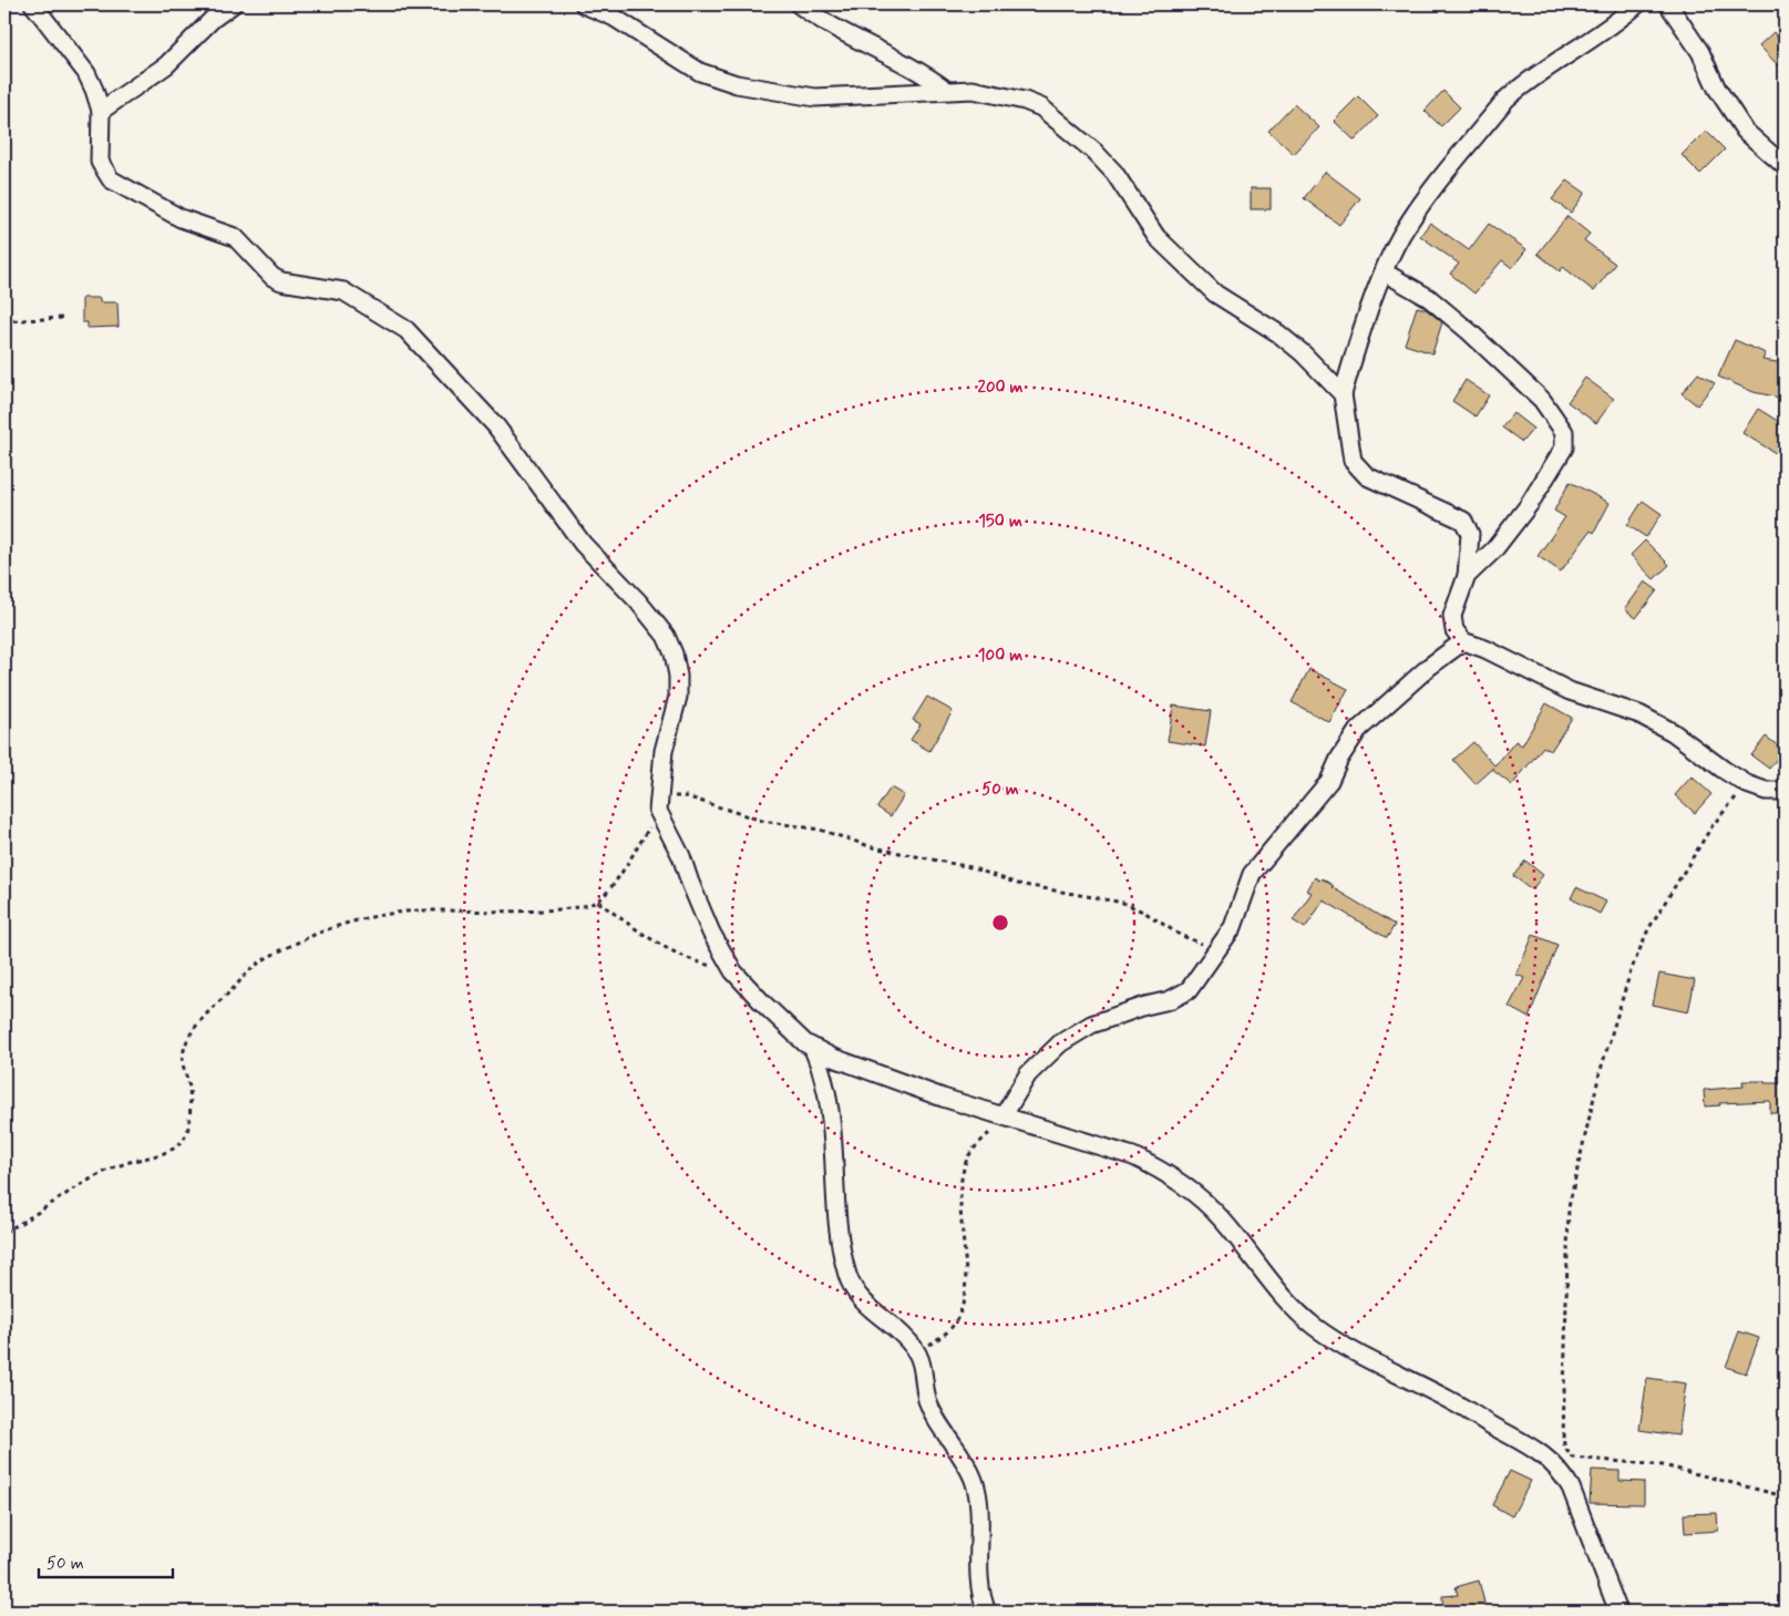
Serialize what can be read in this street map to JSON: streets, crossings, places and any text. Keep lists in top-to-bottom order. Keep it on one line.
{"scale_bar":"50 m","rings":["200 m","150 m","100 m","50 m"]}
